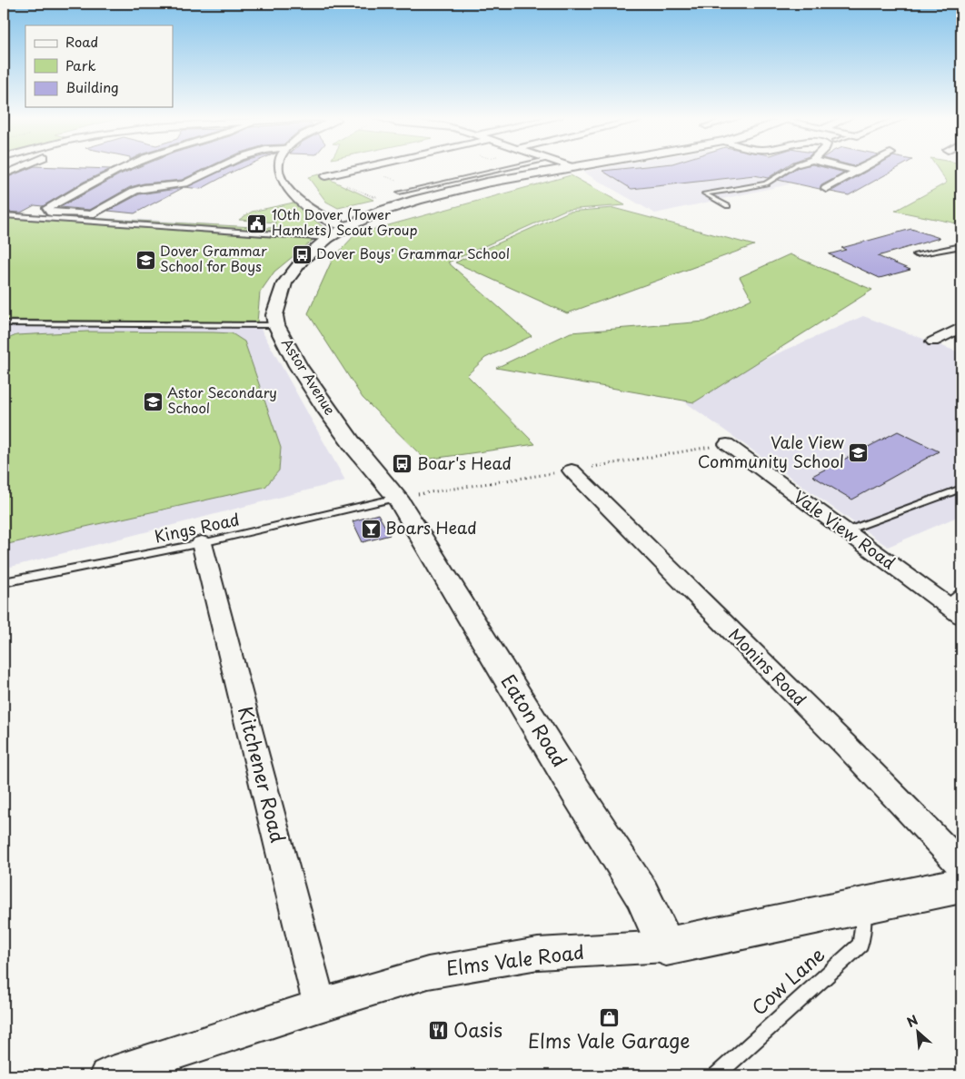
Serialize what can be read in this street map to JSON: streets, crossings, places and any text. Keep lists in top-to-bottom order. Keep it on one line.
{"streets":{"street":["Astor Avenue","Vale View Road","Monins Road","Eaton Road","Kitchener Road","Elms Vale Road"],"lane":["Kings Road","Cow Lane"]},"crossings":[["Astor Avenue","Kings Road"],["Astor Avenue","Eaton Road"],["Kings Road","Eaton Road"],["Kings Road","Kitchener Road"],["Eaton Road","Elms Vale Road"],["Kitchener Road","Elms Vale Road"],["Elms Vale Road","Cow Lane"]],"places":{"public building":["10th Dover (Tower Hamlets) Scout Group"],"bus stop":["Dover Boys' Grammar School","Boar's Head"],"school or university":["Dover Grammar School for Boys","Astor Secondary School","Vale View Community School"],"bar":["Boars Head"],"shop":["Elms Vale Garage"],"restaurant":["Oasis"]},"legend":["Road","Park","Building"],"north":"top left"}
